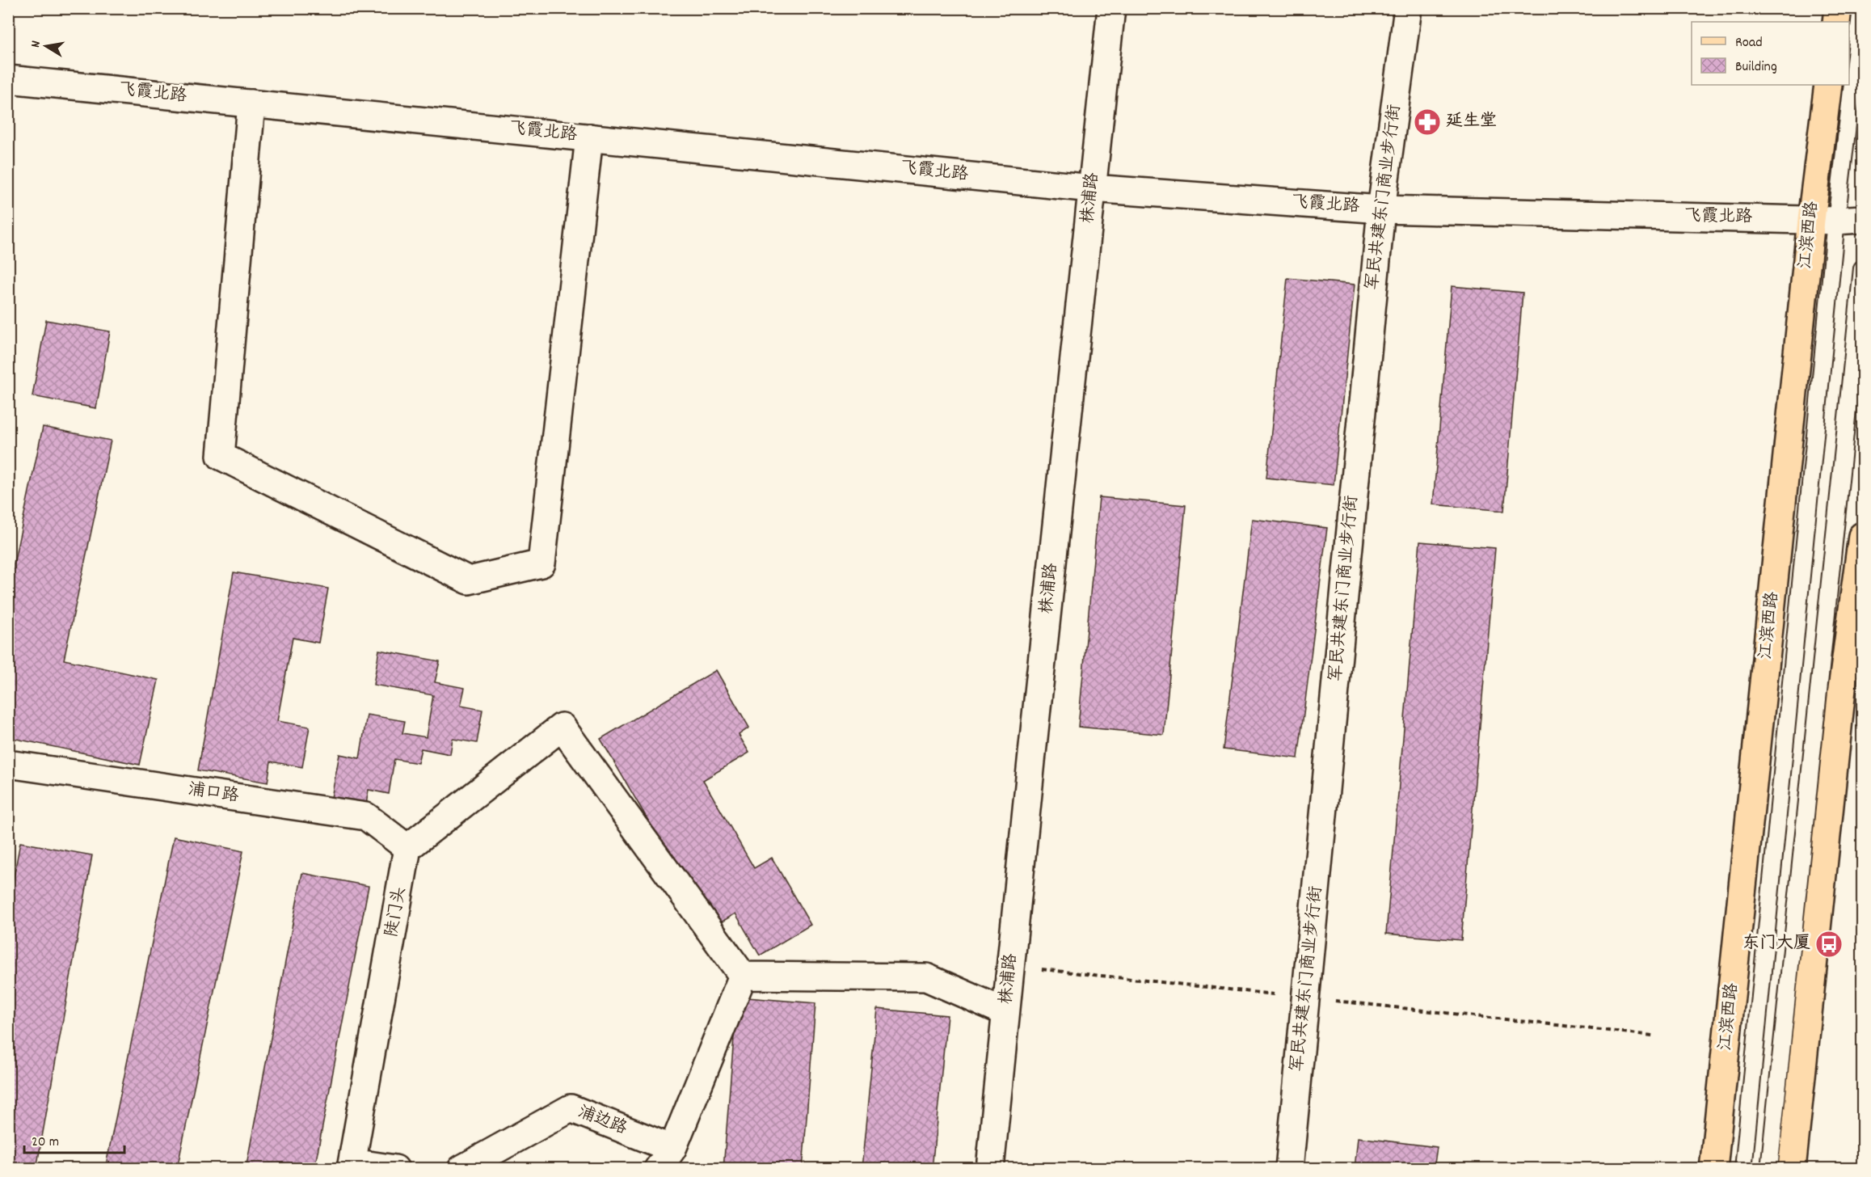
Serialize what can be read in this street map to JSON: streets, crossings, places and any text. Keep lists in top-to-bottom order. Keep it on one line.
{"streets":{"main road":["江滨西路"],"street":["飞霞北路","军民共建东门商业步行街","株浦路","浦口路","陡门头","浦边路"]},"crossings":[["飞霞北路","军民共建东门商业步行街"],["飞霞北路","株浦路"],["飞霞北路","江滨西路"],["浦口路","陡门头"]],"places":{"pharmacy":["延生堂"],"bus stop":["东门大厦"]},"legend":["Road","Building"],"scale_bar":"20 m","north":"left"}
